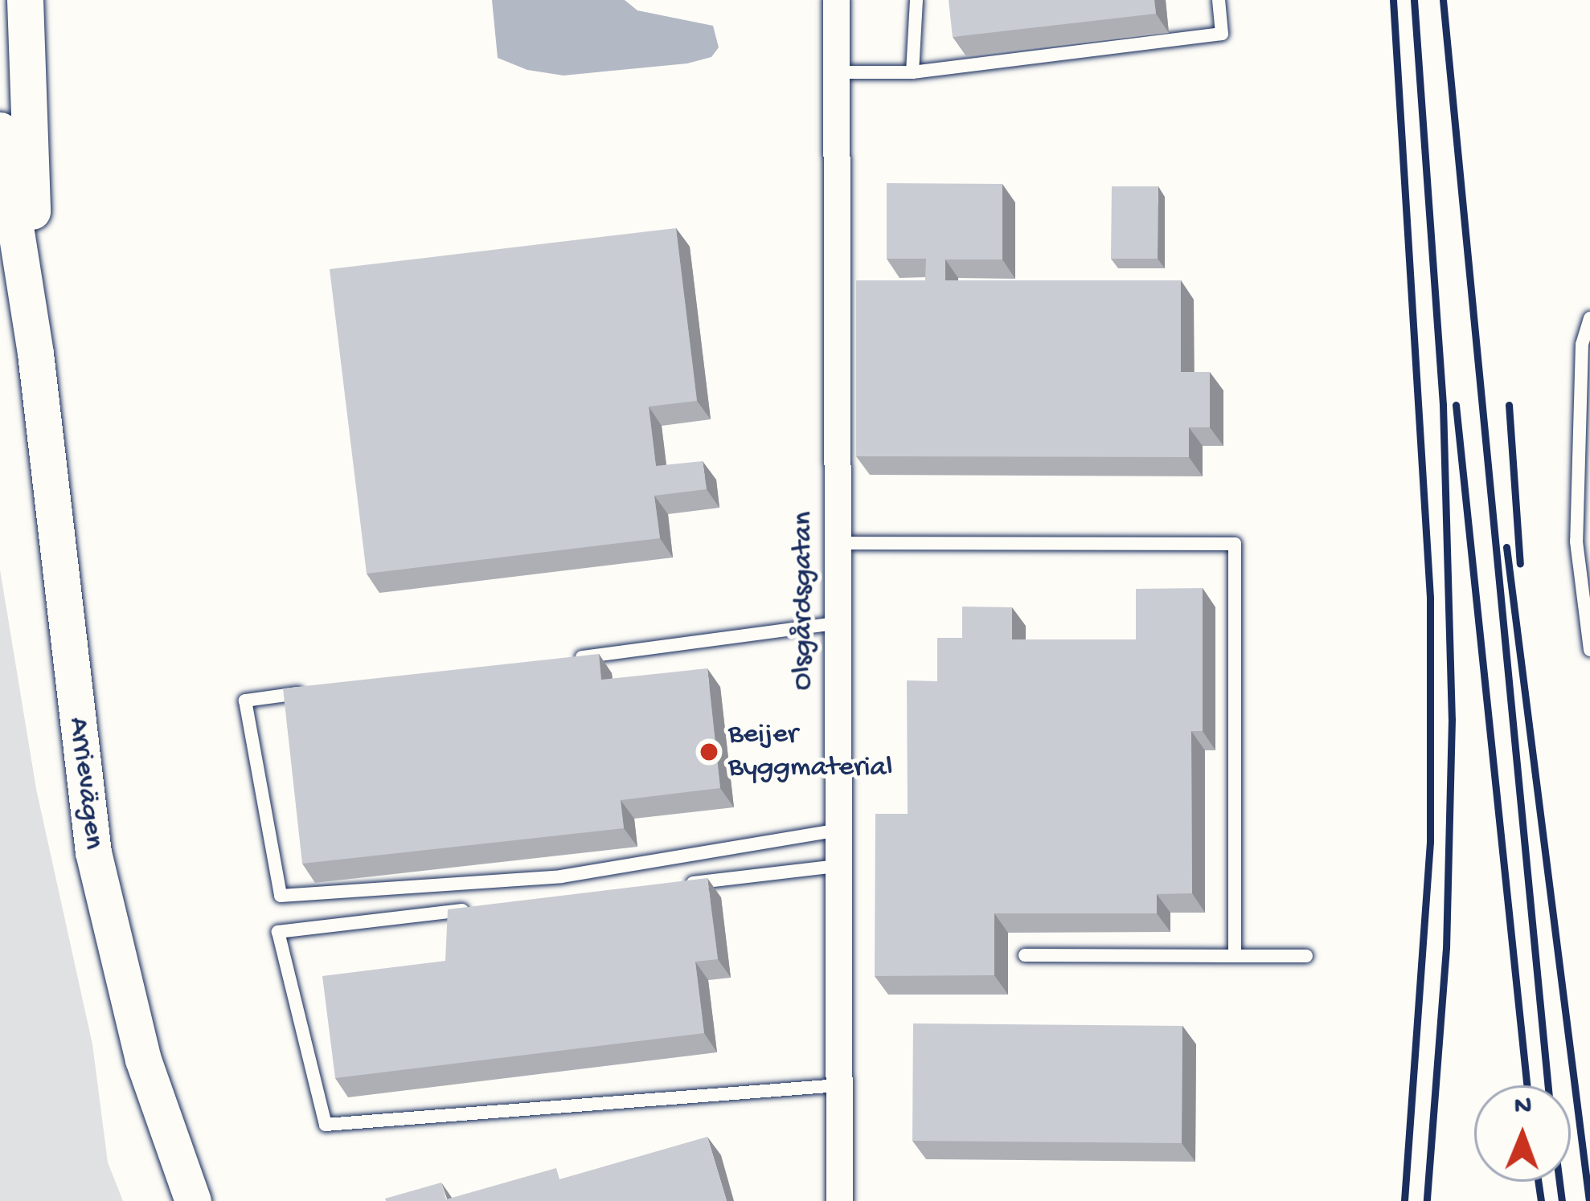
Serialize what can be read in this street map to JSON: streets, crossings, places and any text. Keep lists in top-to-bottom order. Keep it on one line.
{"streets":{"main road":["Arrievägen"],"street":["Olsgårdsgatan"]},"places":["Beijer Byggmaterial"],"north":"top"}
